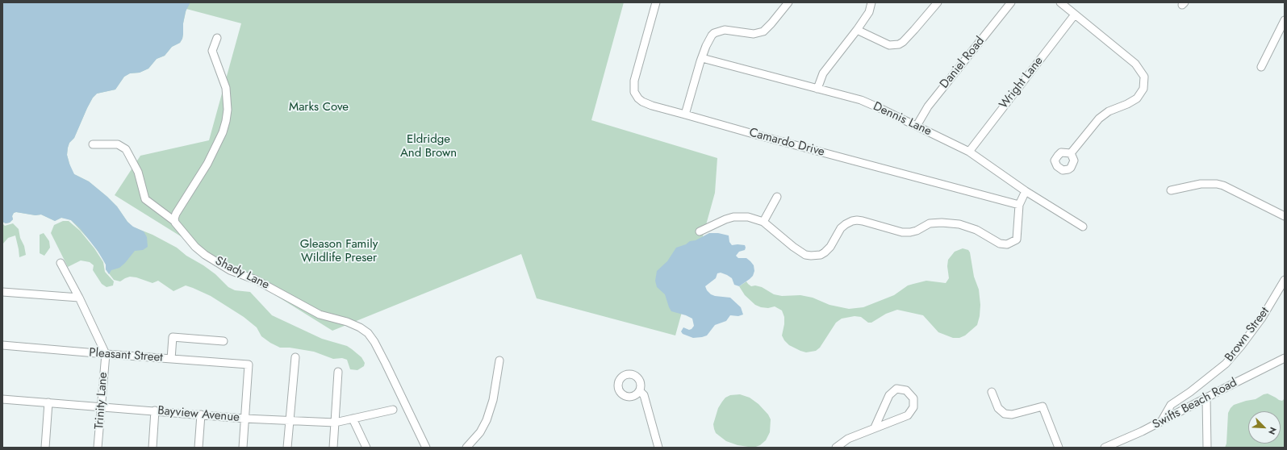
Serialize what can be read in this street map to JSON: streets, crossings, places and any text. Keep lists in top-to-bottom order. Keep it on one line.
{"streets":{"street":["Daniel Road","Wright Lane","Dennis Lane","Camardo Drive","Shady Lane","Brown Street","Pleasant Street","Trinity Lane","Swifts Beach Road","Bayview Avenue"]},"crossings":[["Daniel Road","Dennis Lane"],["Wright Lane","Dennis Lane"],["Brown Street","Swifts Beach Road"],["Pleasant Street","Trinity Lane"],["Pleasant Street","Bayview Avenue"],["Trinity Lane","Bayview Avenue"]],"parks":["Marks Cove","Eldridge And Brown","Gleason Family Wildlife Preser"],"north":"bottom right"}
